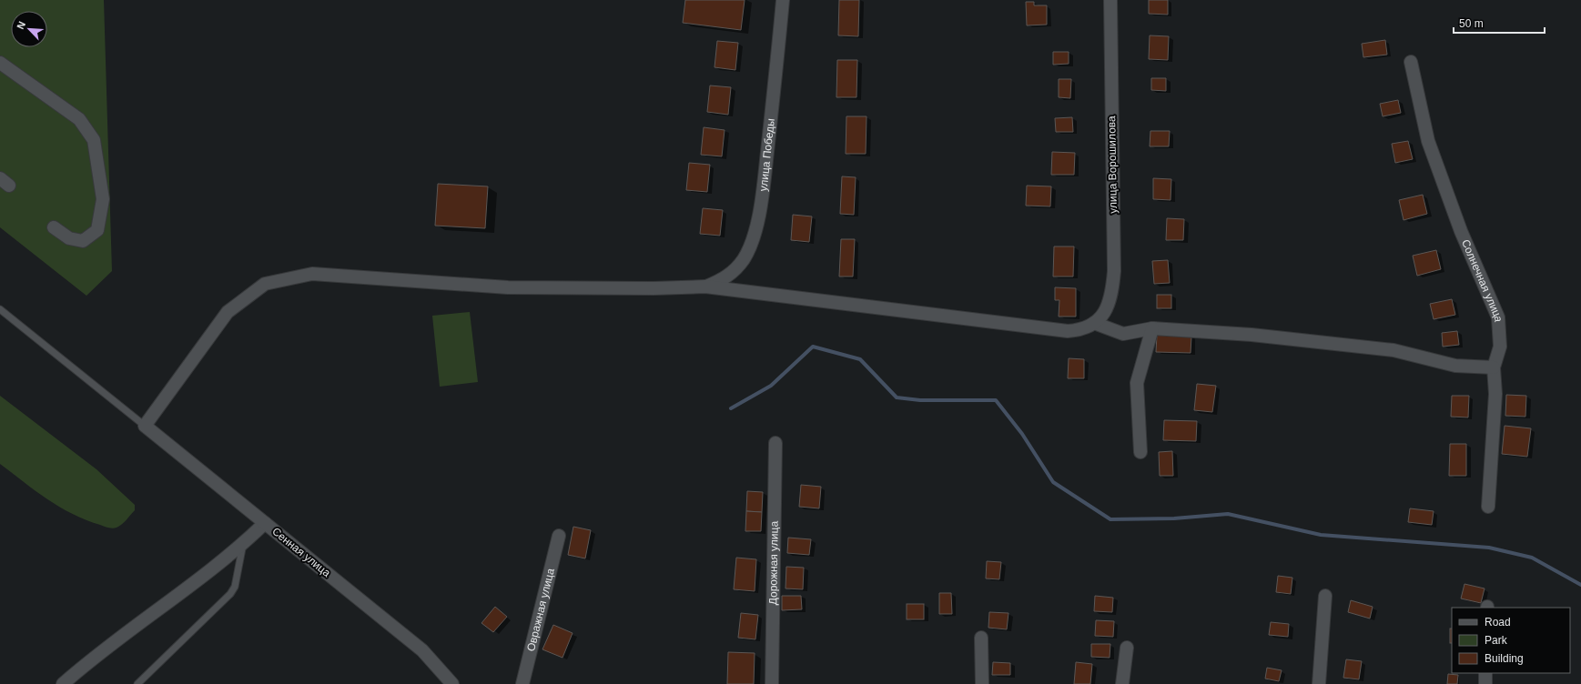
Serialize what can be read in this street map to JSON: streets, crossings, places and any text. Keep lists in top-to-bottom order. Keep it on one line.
{"streets":{"street":["улица Победы","улица Ворошилова","Солнечная улица","Сенная улица","Дорожная улица","Овражная улица"]},"legend":["Road","Park","Building"],"scale_bar":"50 m","north":"top left"}
